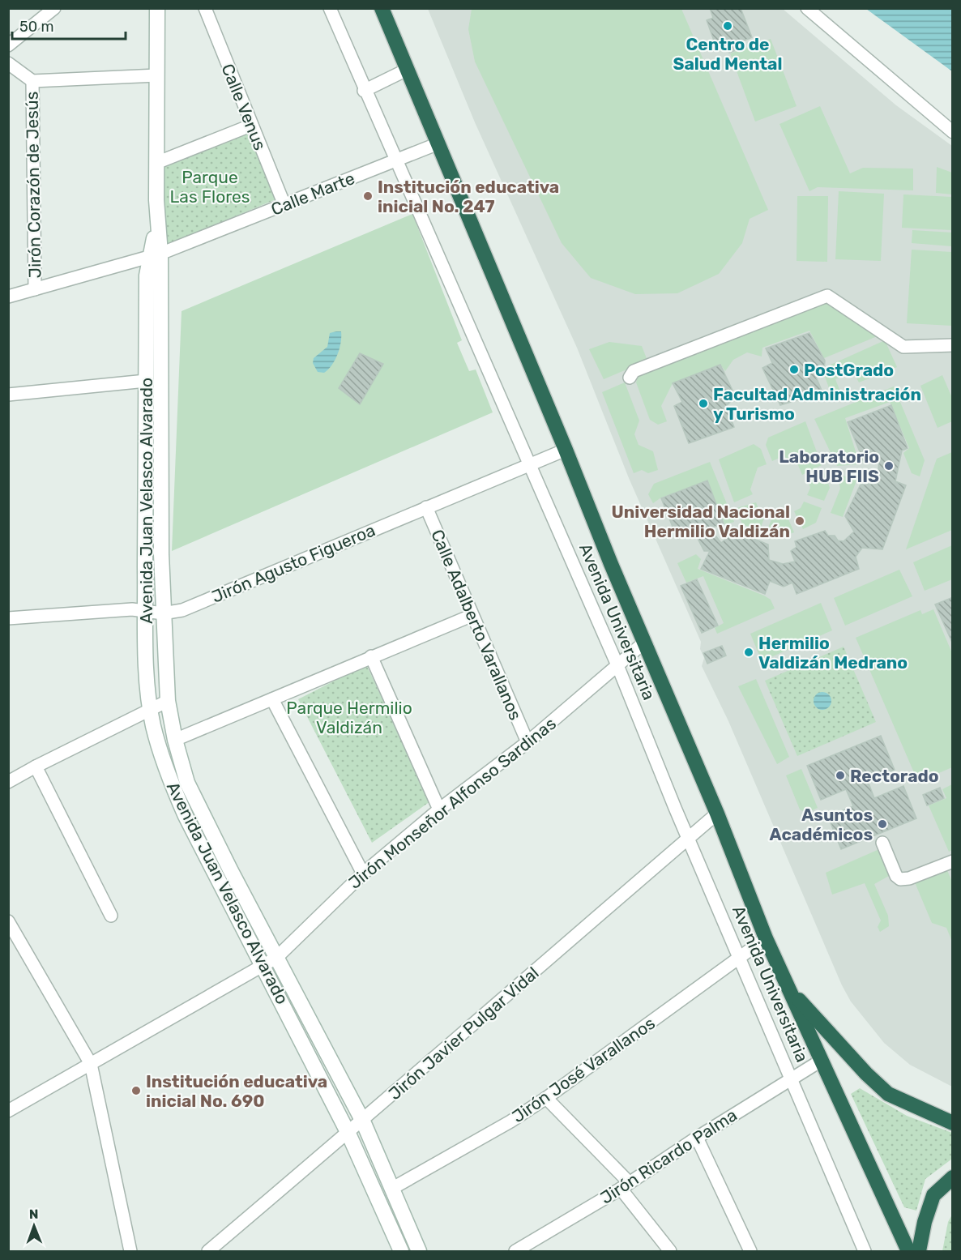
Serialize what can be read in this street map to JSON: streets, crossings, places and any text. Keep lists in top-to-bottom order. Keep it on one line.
{"streets":{"highway":["Avenida Universitaria"],"street":["Calle Venus","Jirón Corazón de Jesús","Calle Marte","Avenida Juan Velasco Alvarado","Jirón Agusto Figueroa","Calle Adalberto Varallanos","Jirón Monseñor Alfonso Sardinas","Jirón Javier Pulgar Vidal","Jirón José Varallanos","Jirón Ricardo Palma"]},"crossings":[["Calle Venus","Calle Marte"],["Jirón Corazón de Jesús","Calle Marte"],["Calle Marte","Avenida Juan Velasco Alvarado"],["Calle Marte","Avenida Universitaria"],["Avenida Juan Velasco Alvarado","Jirón Agusto Figueroa"],["Avenida Juan Velasco Alvarado","Jirón Monseñor Alfonso Sardinas"],["Avenida Juan Velasco Alvarado","Jirón Javier Pulgar Vidal"],["Avenida Juan Velasco Alvarado","Jirón José Varallanos"],["Jirón Agusto Figueroa","Avenida Universitaria"],["Jirón Agusto Figueroa","Calle Adalberto Varallanos"],["Avenida Universitaria","Jirón Monseñor Alfonso Sardinas"],["Avenida Universitaria","Jirón Javier Pulgar Vidal"],["Avenida Universitaria","Jirón José Varallanos"],["Avenida Universitaria","Jirón Ricardo Palma"],["Calle Adalberto Varallanos","Jirón Monseñor Alfonso Sardinas"]],"parks":["Parque Las Flores","Parque Hermilio Valdizán"],"places":["Centro de Salud Mental","Institución educativa inicial No. 247","PostGrado","Facultad Administración y Turismo","Laboratorio HUB FIIS","Universidad Nacional Hermilio Valdizán","Hermilio Valdizán Medrano","Rectorado","Asuntos Académicos","Institución educativa inicial No. 690"],"scale_bar":"50 m","north":"top"}
